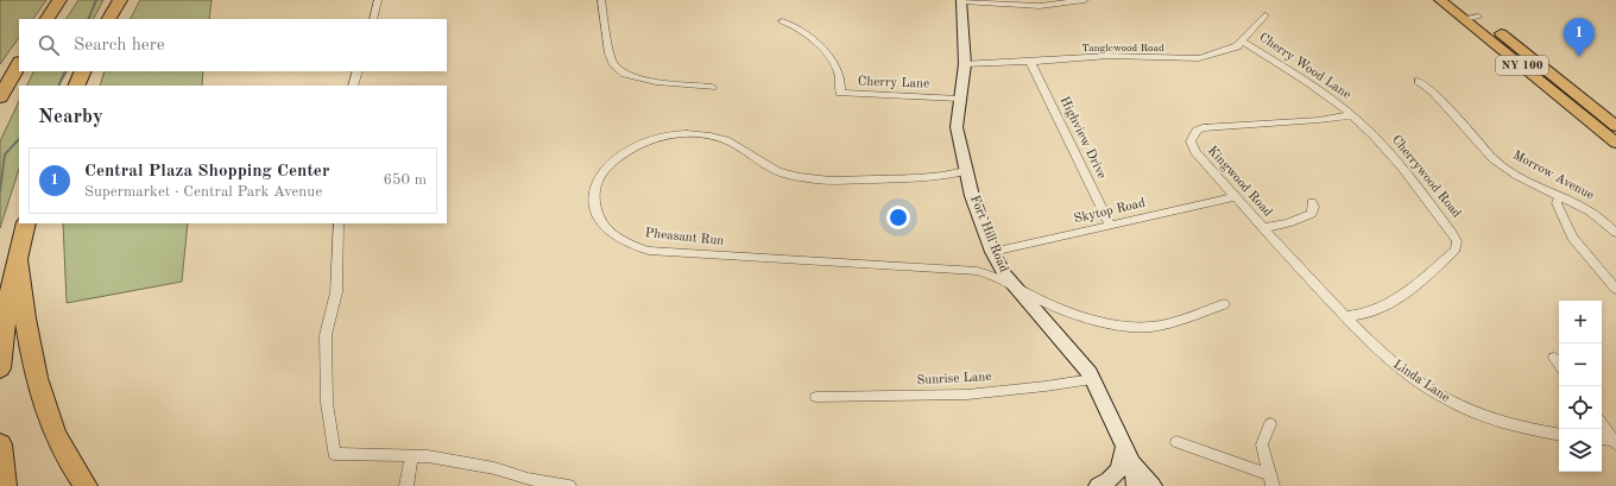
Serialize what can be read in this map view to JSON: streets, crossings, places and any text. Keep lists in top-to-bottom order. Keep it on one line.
{"streets":{"main road":["NY 100"],"street":["Tanglewood Road","Cherry Wood Lane","Cherry Lane","Highview Drive","Morrow Avenue","Cherrywood Road","Kingwood Road","Skytop Road","Fort Hill Road","Pheasant Run","Sunrise Lane","Linda Lane"]},"crossings":[["Tanglewood Road","Cherry Wood Lane"],["Tanglewood Road","Highview Drive"],["Tanglewood Road","Fort Hill Road"],["Cherry Wood Lane","Cherrywood Road"],["Cherry Wood Lane","Kingwood Road"],["Cherry Lane","Fort Hill Road"],["Highview Drive","Skytop Road"],["Cherrywood Road","Kingwood Road"],["Cherrywood Road","Linda Lane"],["Kingwood Road","Skytop Road"],["Kingwood Road","Linda Lane"],["Skytop Road","Fort Hill Road"],["Fort Hill Road","Pheasant Run"],["Fort Hill Road","Sunrise Lane"]],"page":{"pins":"1","search":"Search here","heading":"Nearby","list":[{"mark":"1","name":"Central Plaza Shopping Center","note":"Supermarket · Central Park Avenue","value":"650 m"}],"map_buttons":["+","−"]}}
